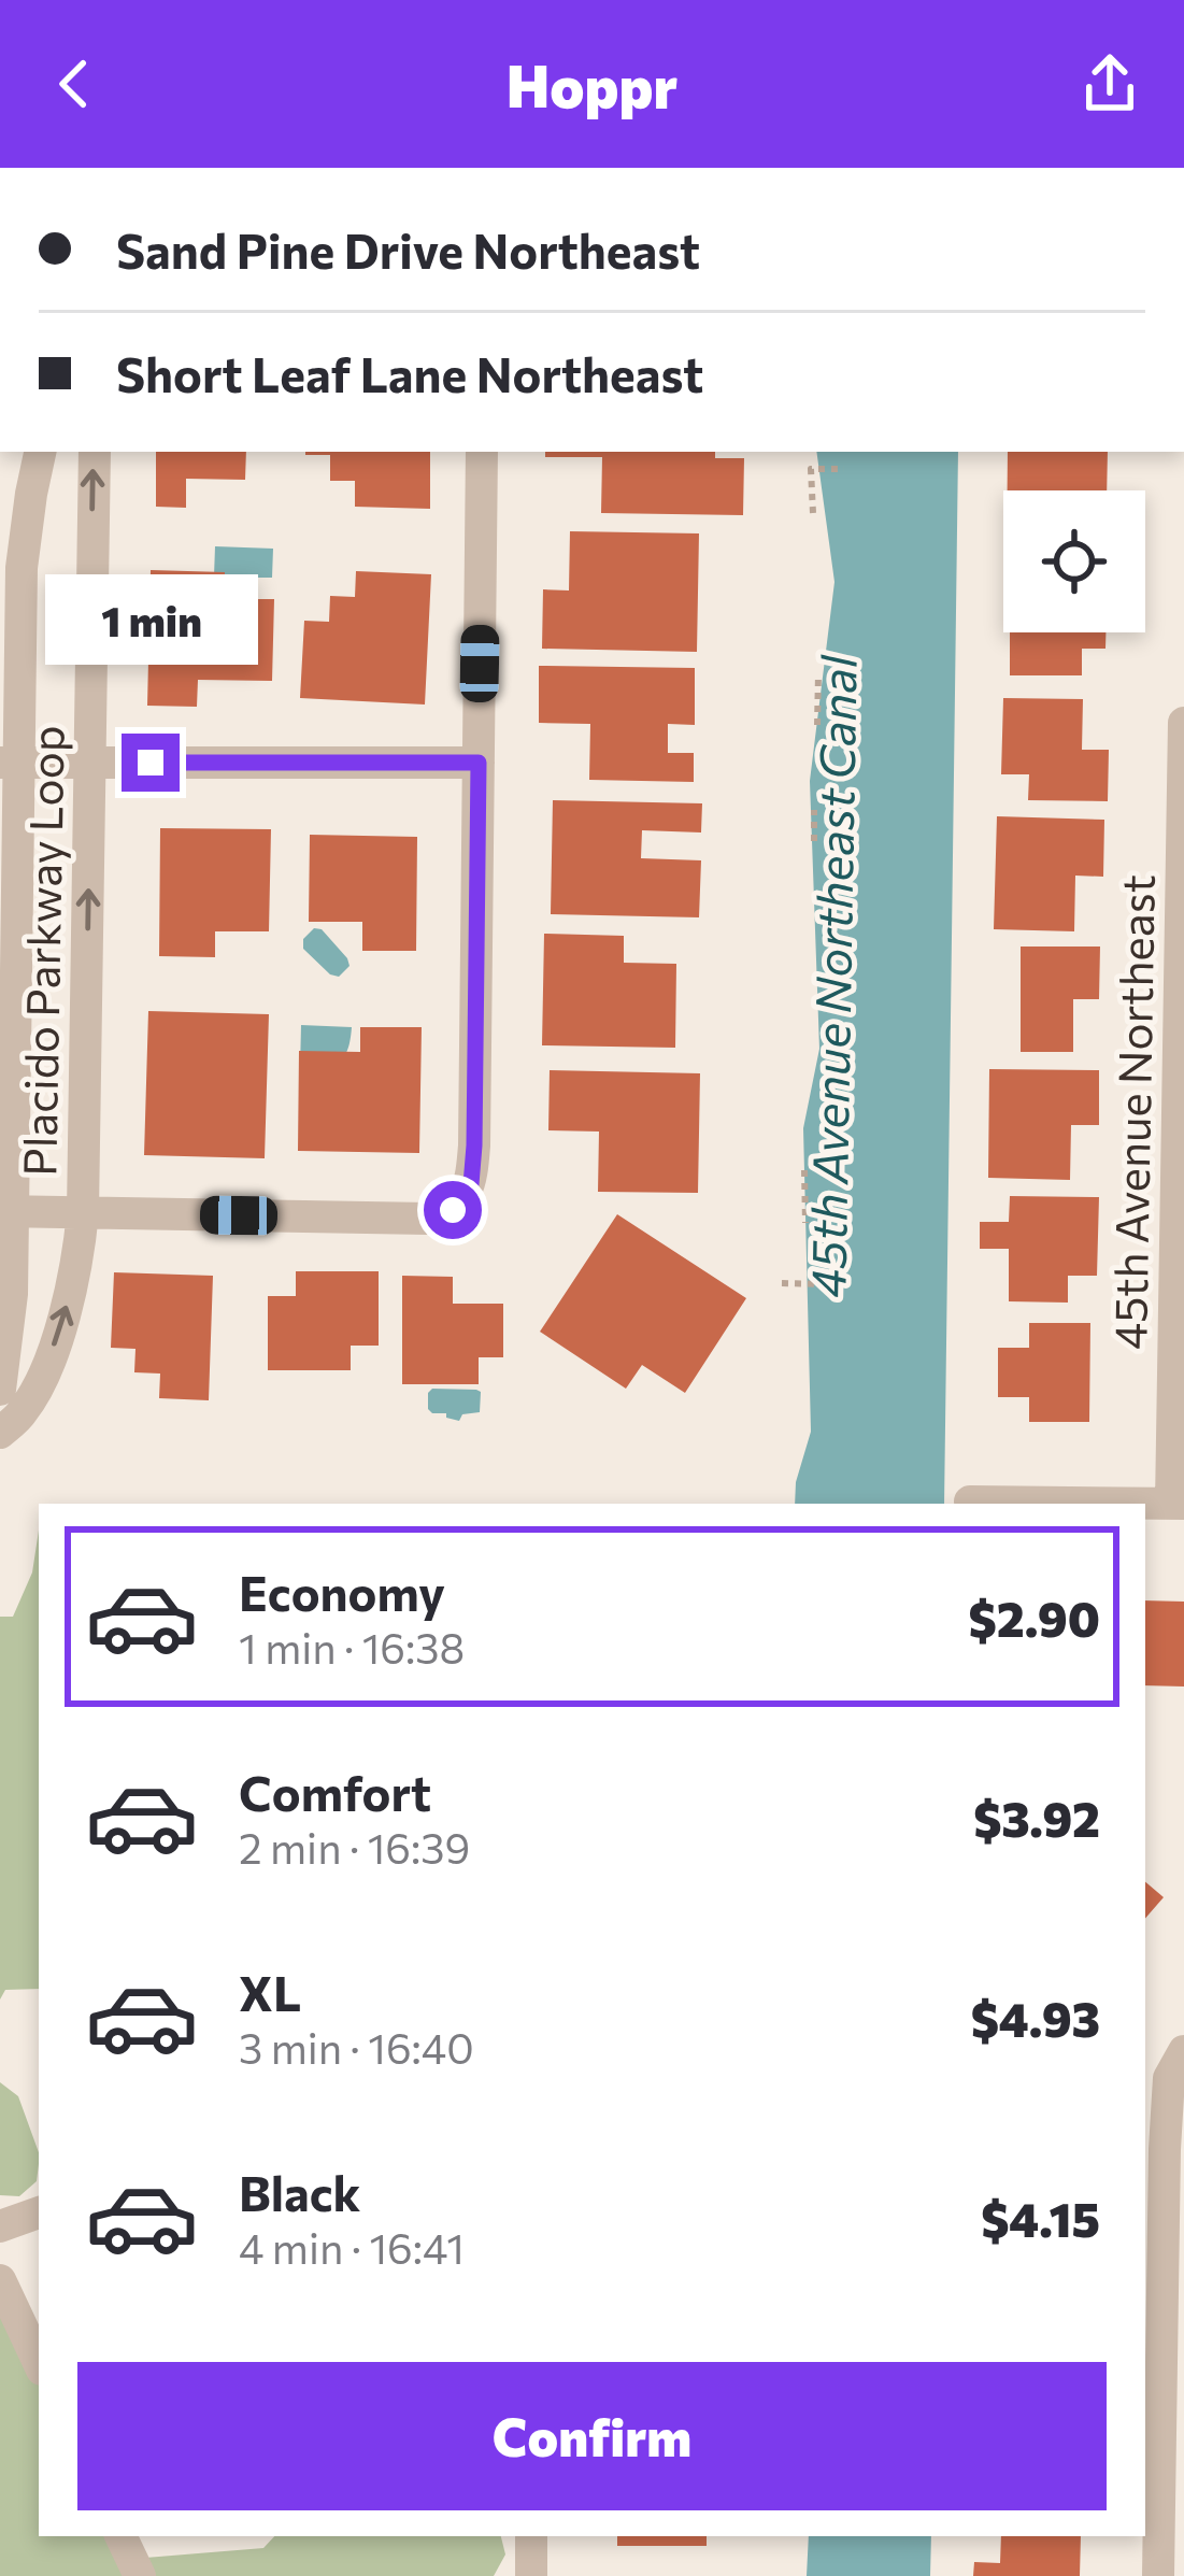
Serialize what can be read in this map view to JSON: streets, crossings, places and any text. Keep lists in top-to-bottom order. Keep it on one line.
{"streets":{"street":["Placido Parkway Loop","45th Avenue Northeast"]},"water":["45th Avenue Northeast Canal"],"page":{"header":"Hoppr","banner":["Sand Pine Drive Northeast","Short Leaf Lane Northeast"],"bubble":"1 min","list":[{"name":"Economy","note":"1 min · 16:38","value":"$2.90"},{"name":"Comfort","note":"2 min · 16:39","value":"$3.92"},{"name":"XL","note":"3 min · 16:40","value":"$4.93"},{"name":"Black","note":"4 min · 16:41","value":"$4.15"}],"buttons":"Confirm"}}
